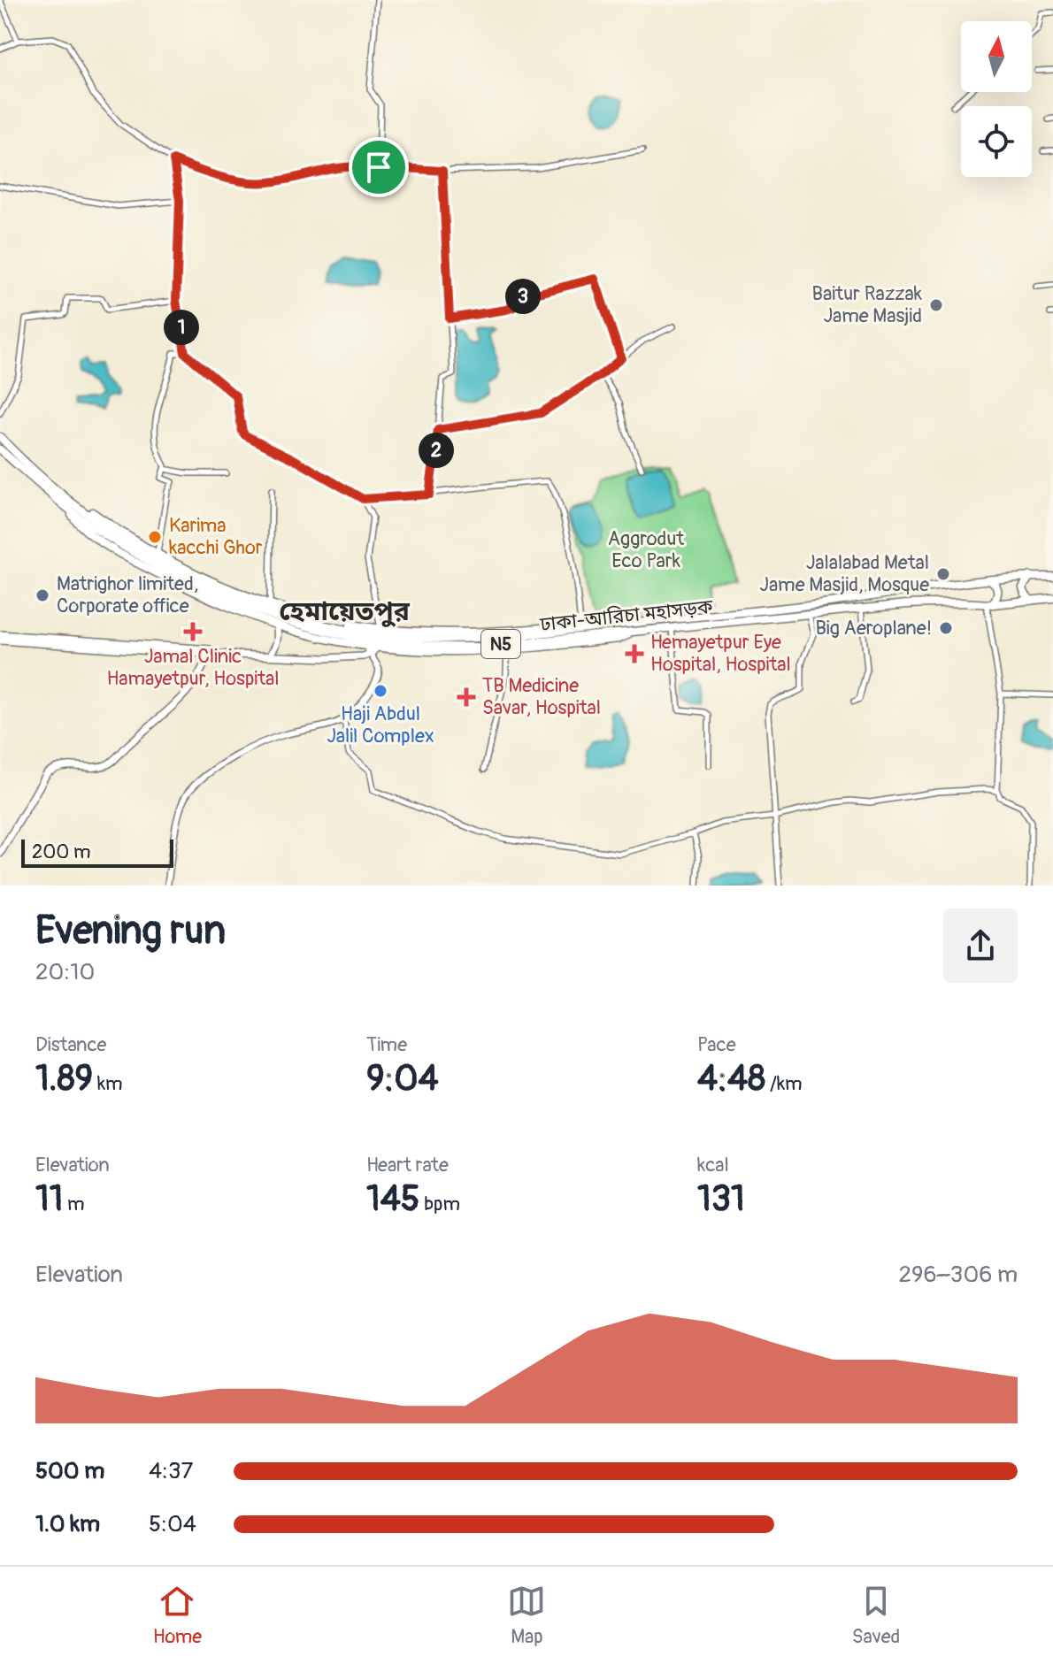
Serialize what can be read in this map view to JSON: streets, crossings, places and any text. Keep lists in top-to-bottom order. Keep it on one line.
{"streets":{"highway":["ঢাকা-আরিচা মহাসড়ক","N5"]},"crossings":[["ঢাকা-আরিচা মহাসড়ক","N5"]],"districts":["হেমায়েতপুর"],"parks":["Aggrodut Eco Park"],"places":{"other":["Baitur Razzak Jame Masjid","Karima kacchi Ghor","Jalalabad Metal Jame Masjid, Mosque","Matrighor limited, Corporate office","Big Aeroplane!","Haji Abdul Jalil Complex"],"health":["Jamal Clinic Hamayetpur, Hospital","Hemayetpur Eye Hospital, Hospital","TB Medicine Savar, Hospital"]},"scale_bar":"200 m","north":"top","page":{"pins":["3","1","2"],"scale":"200 m","heading":["Evening run","20:10"],"stats":[["Distance","1.89 km"],["Time","9:04"],["Pace","4:48 /km"],["Elevation","11 m"],["Heart rate","145 bpm"],["kcal","131"]],"chart":["Elevation","296–306 m"],"list":[{"name":"500 m","note":"4:37"},{"name":"1.0 km","note":"5:04"}],"tabs":["Home","Map","Saved"]}}
